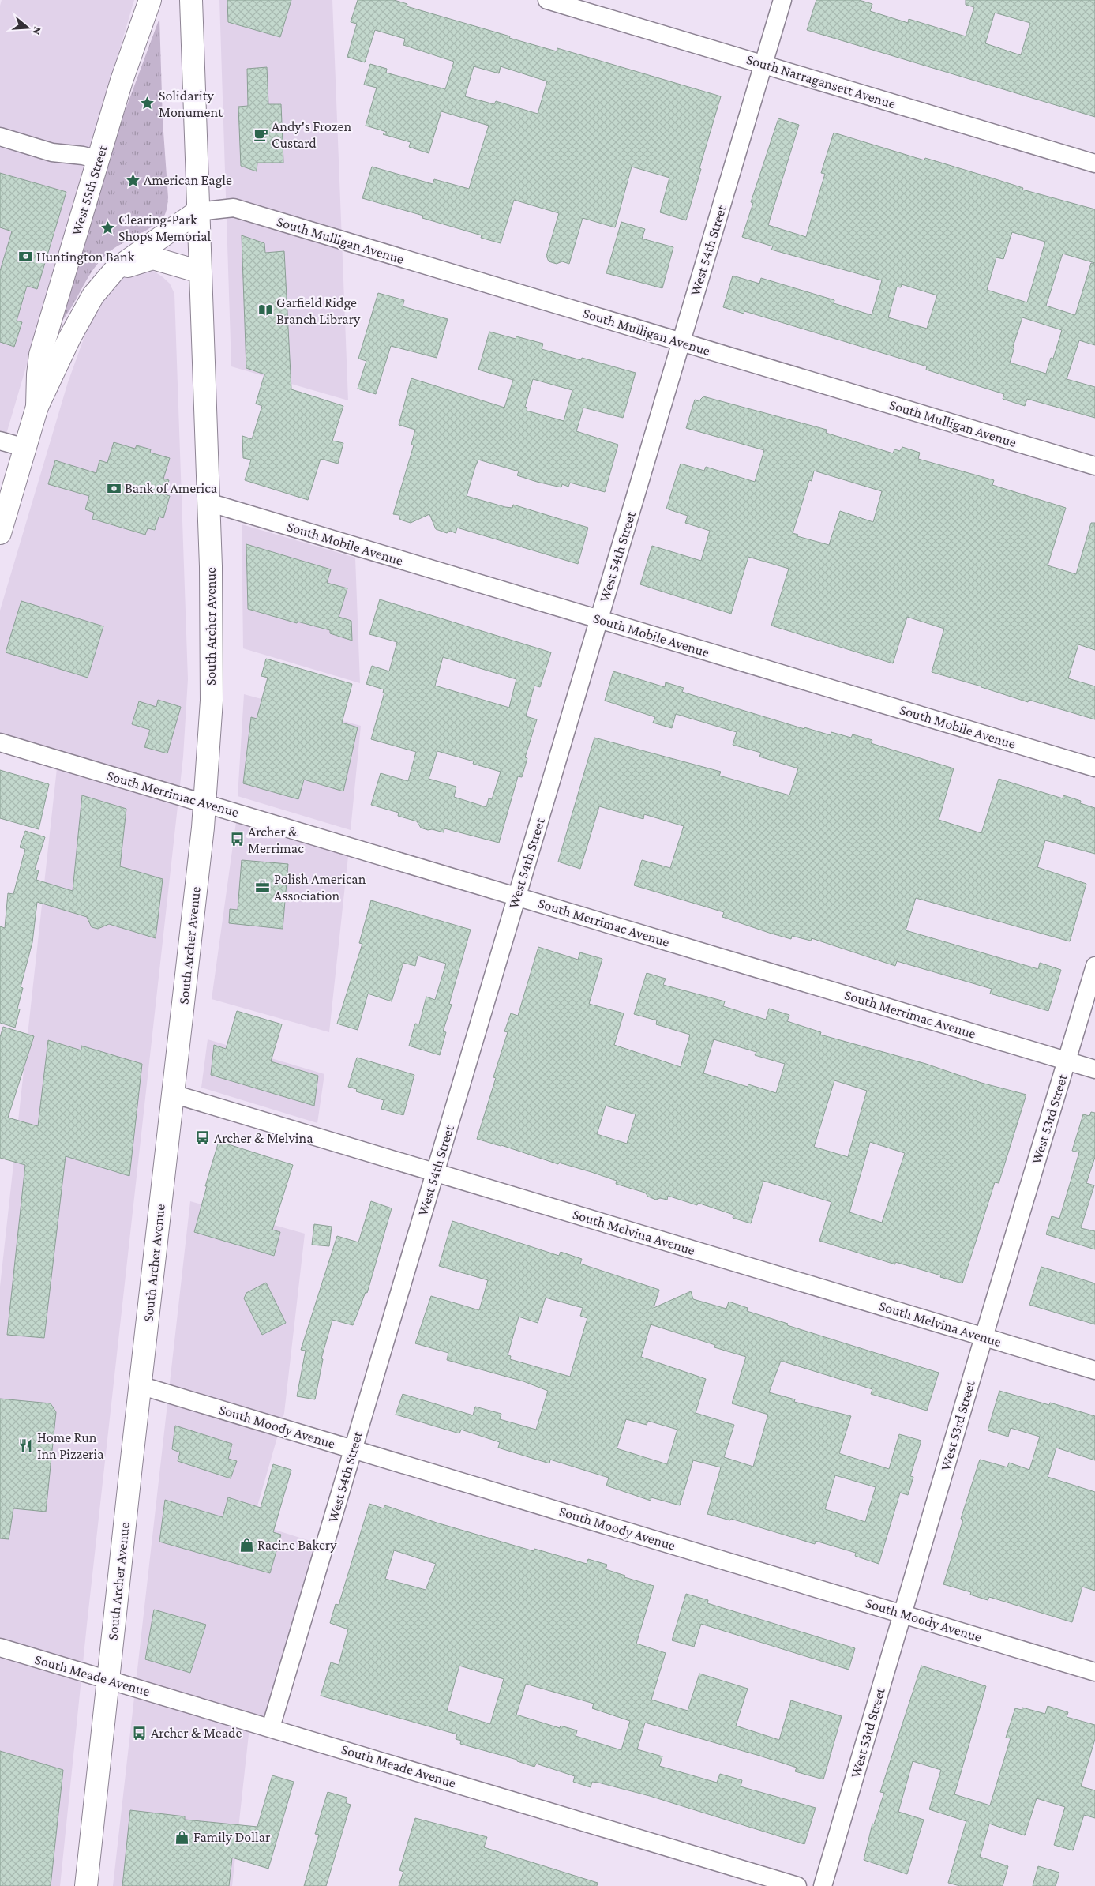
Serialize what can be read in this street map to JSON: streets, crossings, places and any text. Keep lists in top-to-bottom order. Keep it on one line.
{"streets":{"main road":["West 55th Street","South Archer Avenue"],"street":["South Narragansett Avenue","South Mulligan Avenue","West 54th Street","South Mobile Avenue","South Merrimac Avenue","West 53rd Street","South Melvina Avenue","South Moody Avenue","South Meade Avenue"]},"crossings":[["South Narragansett Avenue","West 54th Street"],["West 55th Street","South Mulligan Avenue"],["West 55th Street","South Archer Avenue"],["South Mulligan Avenue","West 54th Street"],["South Mulligan Avenue","South Archer Avenue"],["West 54th Street","South Mobile Avenue"],["West 54th Street","South Merrimac Avenue"],["West 54th Street","South Melvina Avenue"],["West 54th Street","South Moody Avenue"],["West 54th Street","South Meade Avenue"],["South Mobile Avenue","South Archer Avenue"],["South Archer Avenue","South Merrimac Avenue"],["South Archer Avenue","South Melvina Avenue"],["South Archer Avenue","South Moody Avenue"],["South Archer Avenue","South Meade Avenue"],["South Merrimac Avenue","West 53rd Street"],["West 53rd Street","South Melvina Avenue"],["West 53rd Street","South Moody Avenue"]],"places":{"place":["Solidarity Monument","American Eagle","Clearing-Park Shops Memorial"],"cafe":["Andy's Frozen Custard"],"bank":["Huntington Bank","Bank of America"],"library":["Garfield Ridge Branch Library"],"bus stop":["Archer & Merrimac","Archer & Melvina","Archer & Meade"],"office":["Polish American Association"],"restaurant":["Home Run Inn Pizzeria"],"shop":["Racine Bakery","Family Dollar"]},"north":"right"}
